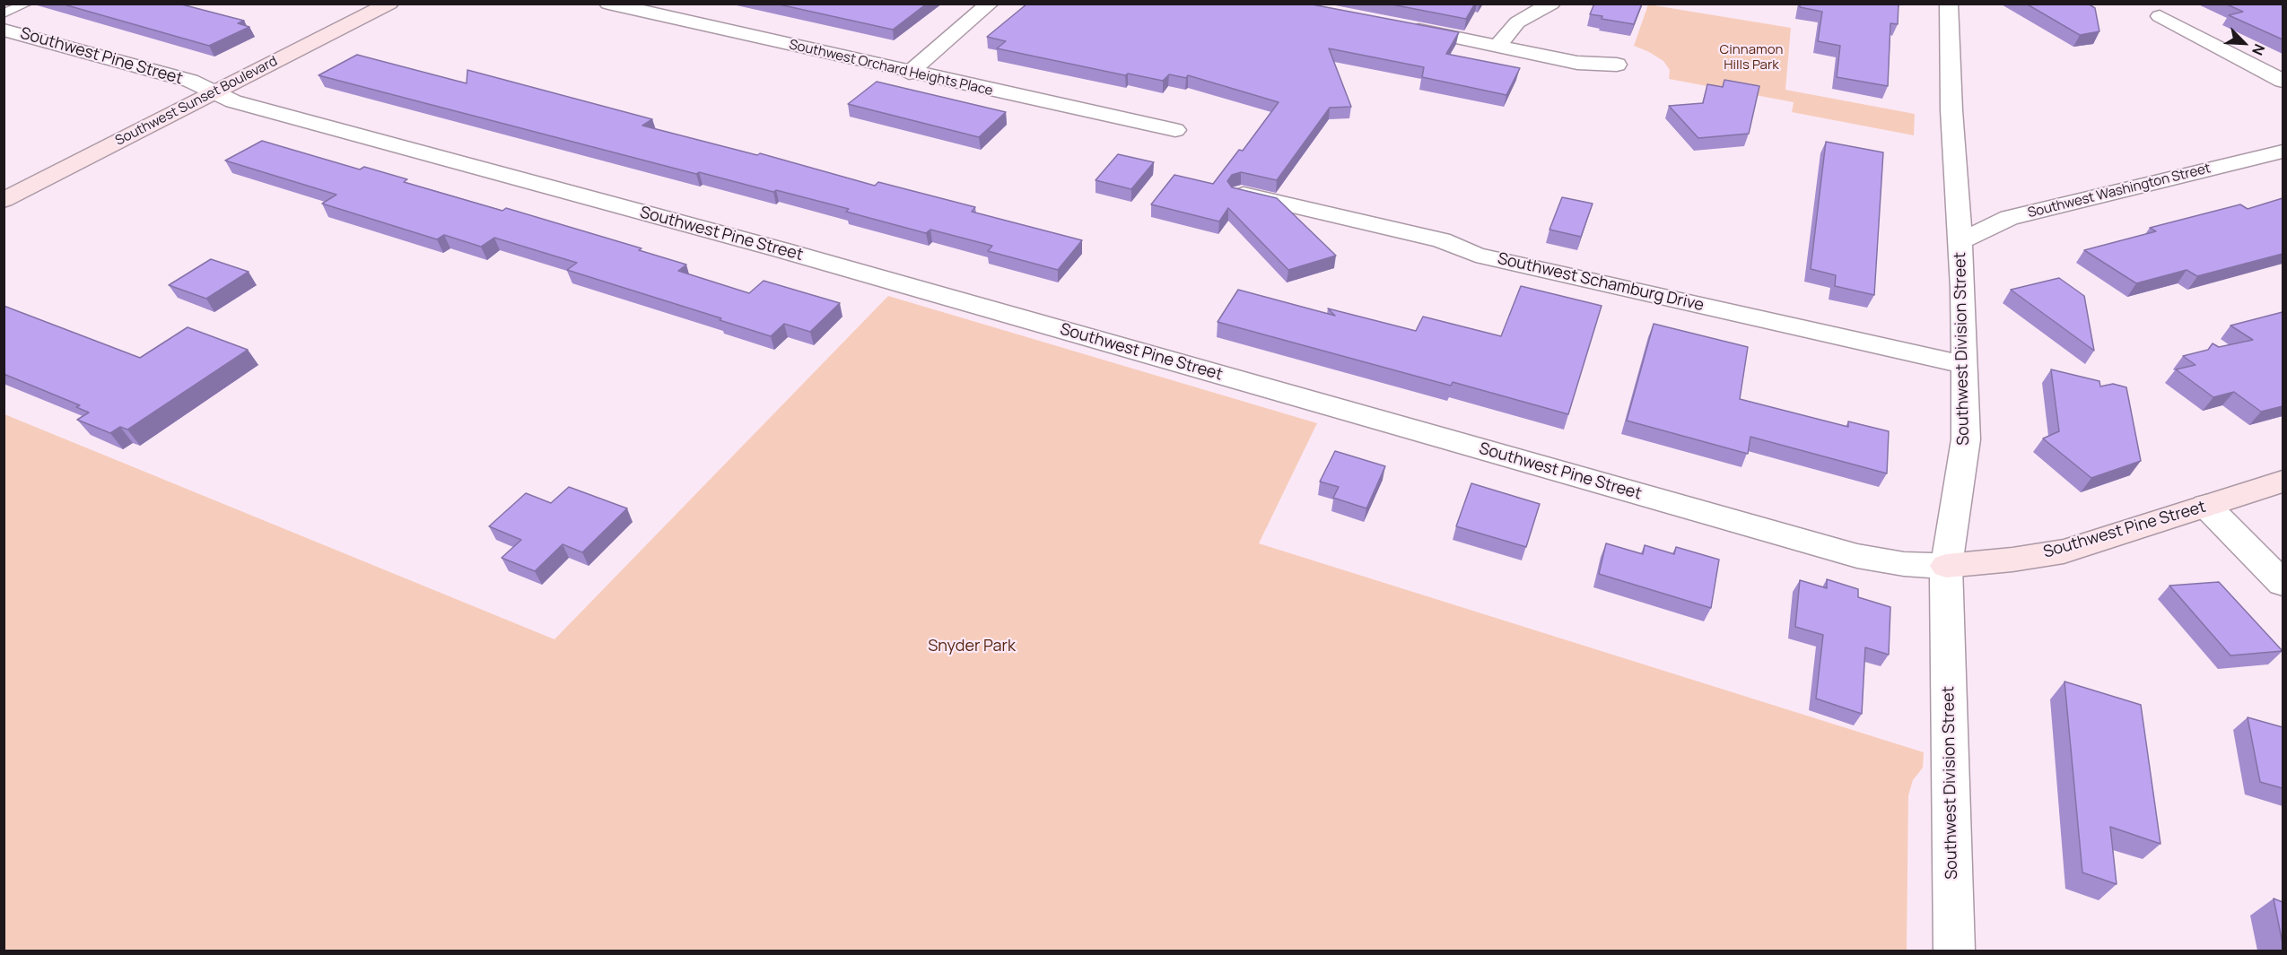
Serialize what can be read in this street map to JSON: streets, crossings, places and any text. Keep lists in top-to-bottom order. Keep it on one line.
{"streets":{"main road":["Southwest Pine Street","Southwest Sunset Boulevard"],"street":["Southwest Orchard Heights Place","Southwest Washington Street","Southwest Schamburg Drive","Southwest Division Street"]},"crossings":[["Southwest Pine Street","Southwest Sunset Boulevard"],["Southwest Pine Street","Southwest Division Street"],["Southwest Washington Street","Southwest Division Street"],["Southwest Schamburg Drive","Southwest Division Street"]],"parks":["Cinnamon Hills Park","Snyder Park"],"north":"bottom right"}
